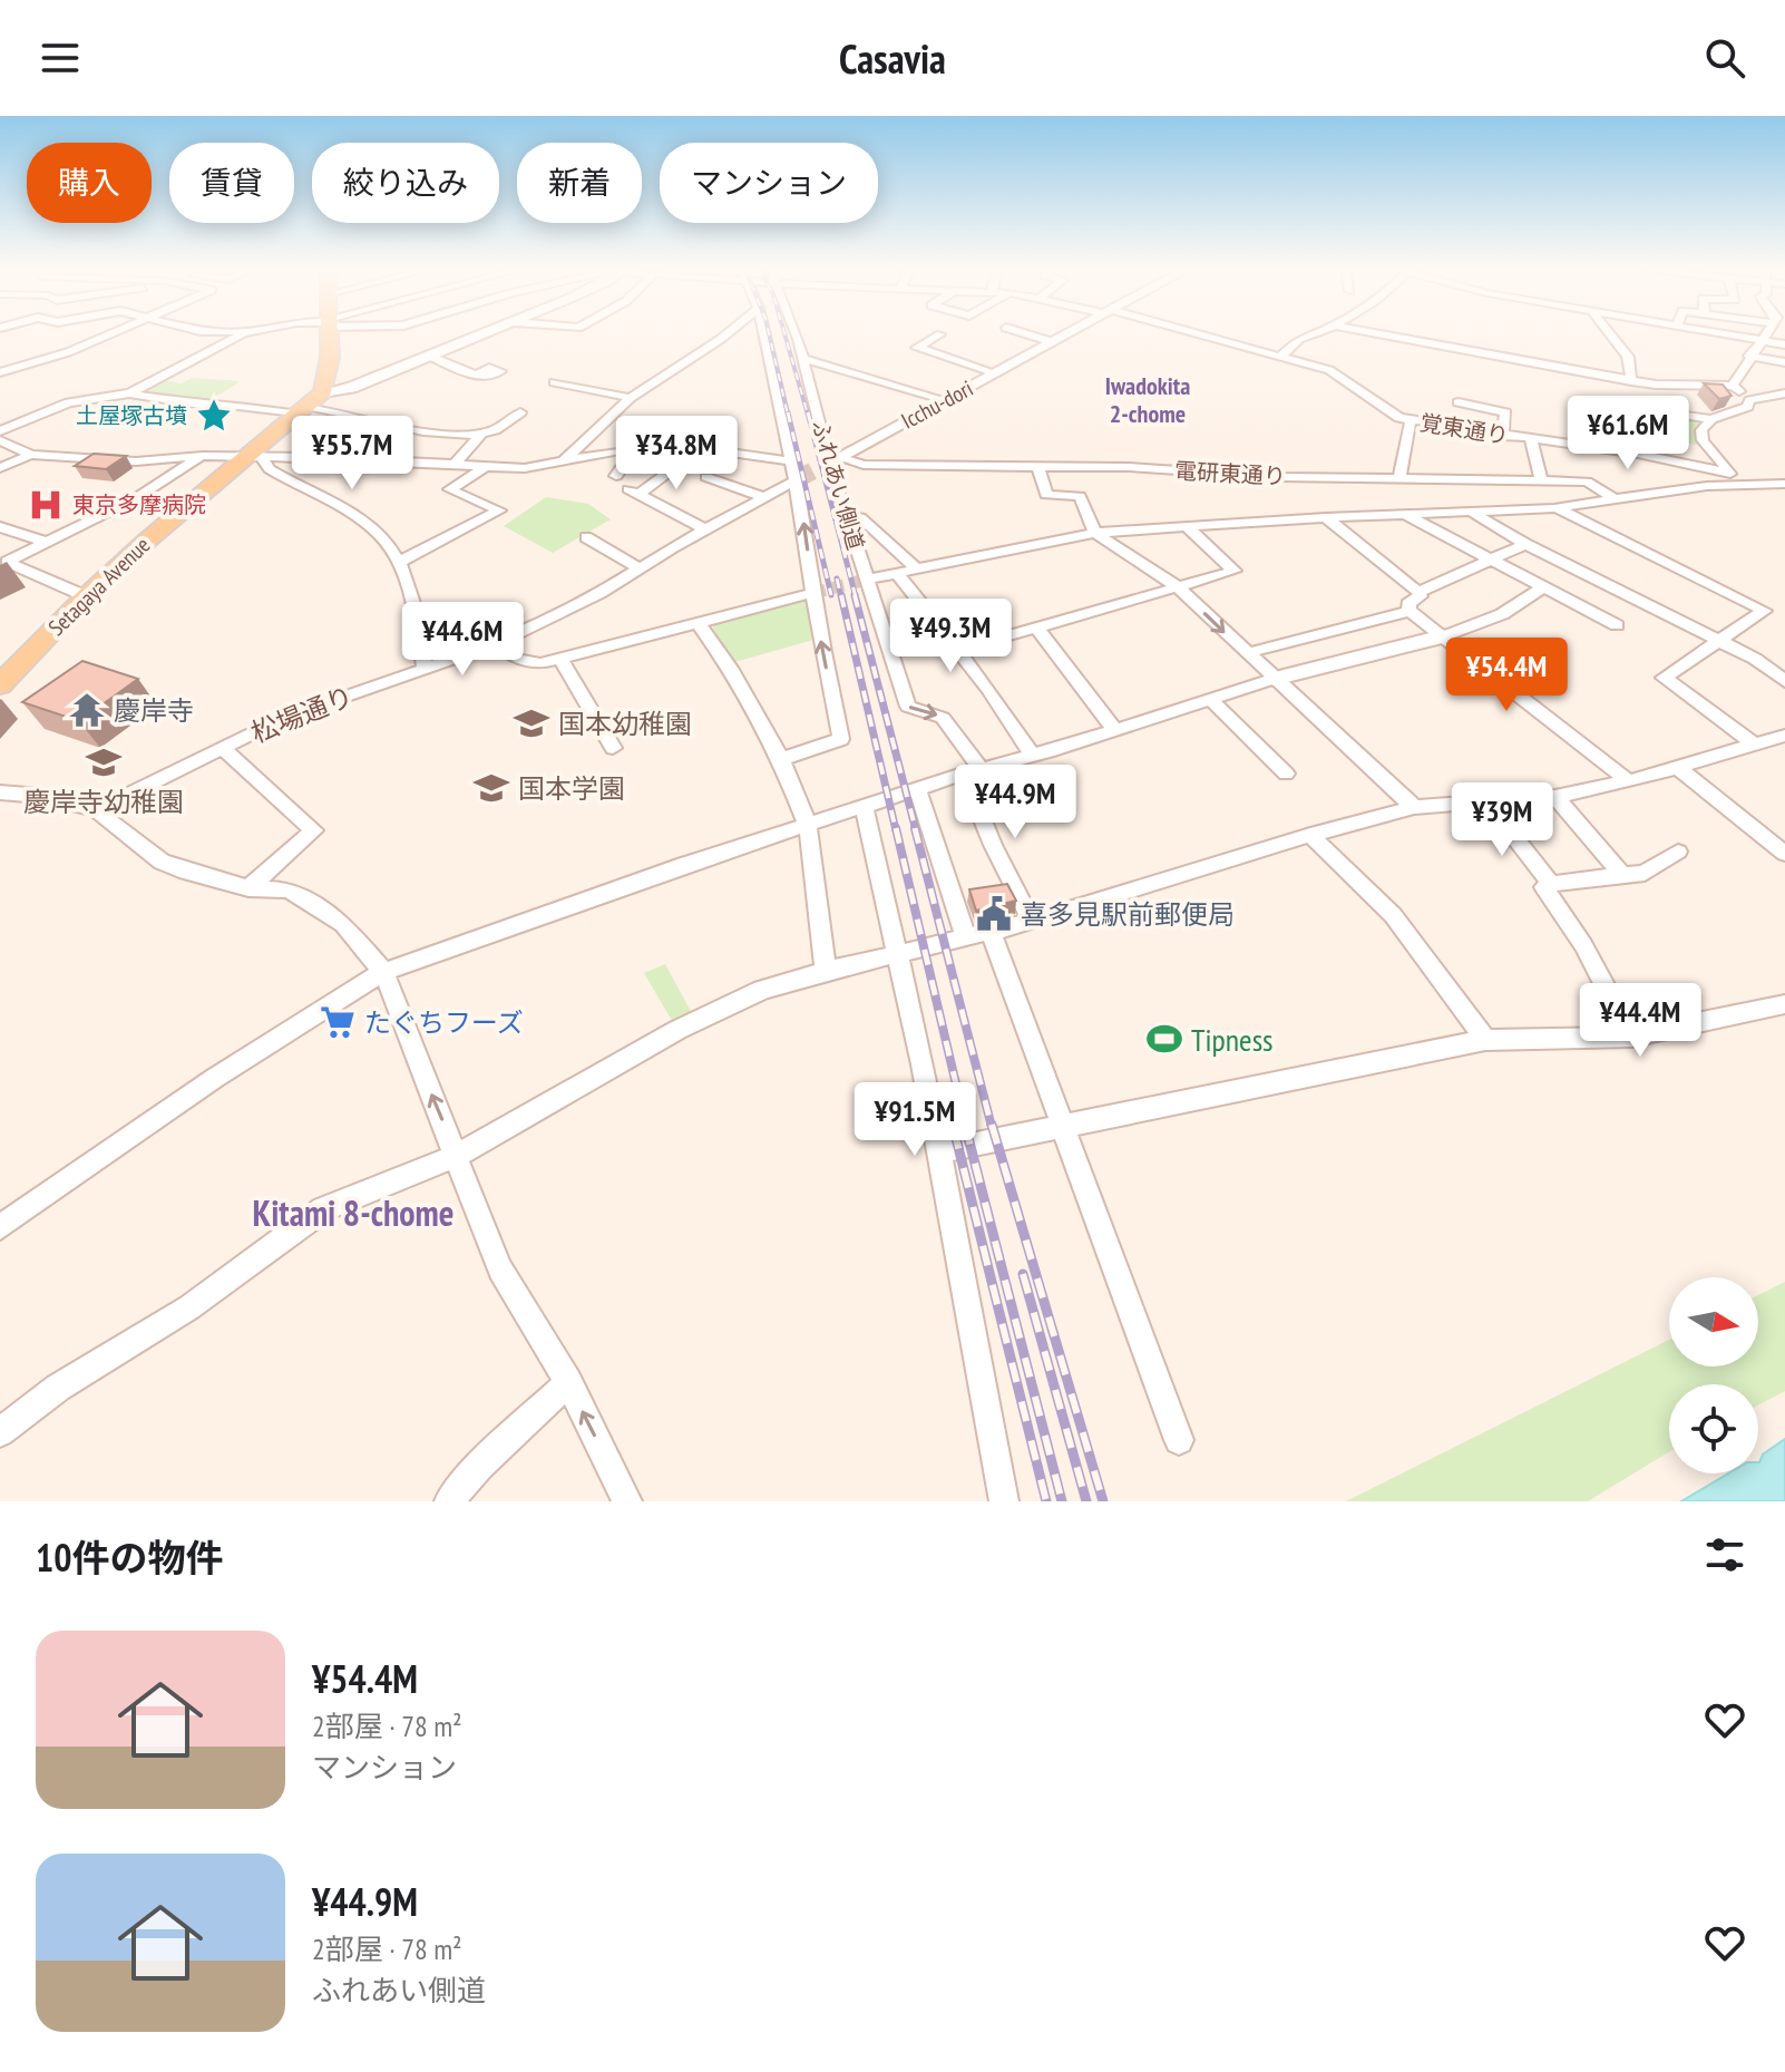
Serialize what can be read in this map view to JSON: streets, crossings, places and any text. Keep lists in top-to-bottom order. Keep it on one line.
{"streets":{"main road":["Setagaya Avenue"],"street":["Icchu-dori","覚東通り","電研東通り","ふれあい側道","松場通り"]},"crossings":[["Icchu-dori","電研東通り"],["Icchu-dori","ふれあい側道"],["電研東通り","ふれあい側道"]],"districts":["Iwadokita 2-chome","Kitami 8-chome"],"places":{"place":["土屋塚古墳"],"hospital":["東京多摩病院"],"temple":["慶岸寺"],"school or university":["国本幼稚園","慶岸寺幼稚園","国本学園"],"public building":["喜多見駅前郵便局"],"supermarket":["たぐちフーズ"],"sports":["Tipness"]},"north":"right","page":{"header":"Casavia","chip":["購入","賃貸","絞り込み","新着","マンション"],"price":["¥61.6M","¥55.7M","¥34.8M","¥49.3M","¥44.6M","¥54.4M","¥44.9M","¥39M","¥44.4M","¥91.5M"],"heading":"10件の物件","list":[{"name":"¥54.4M","note":"2部屋 · 78 m² · マンション"},{"name":"¥44.9M","note":"2部屋 · 78 m² · ふれあい側道"}]}}
